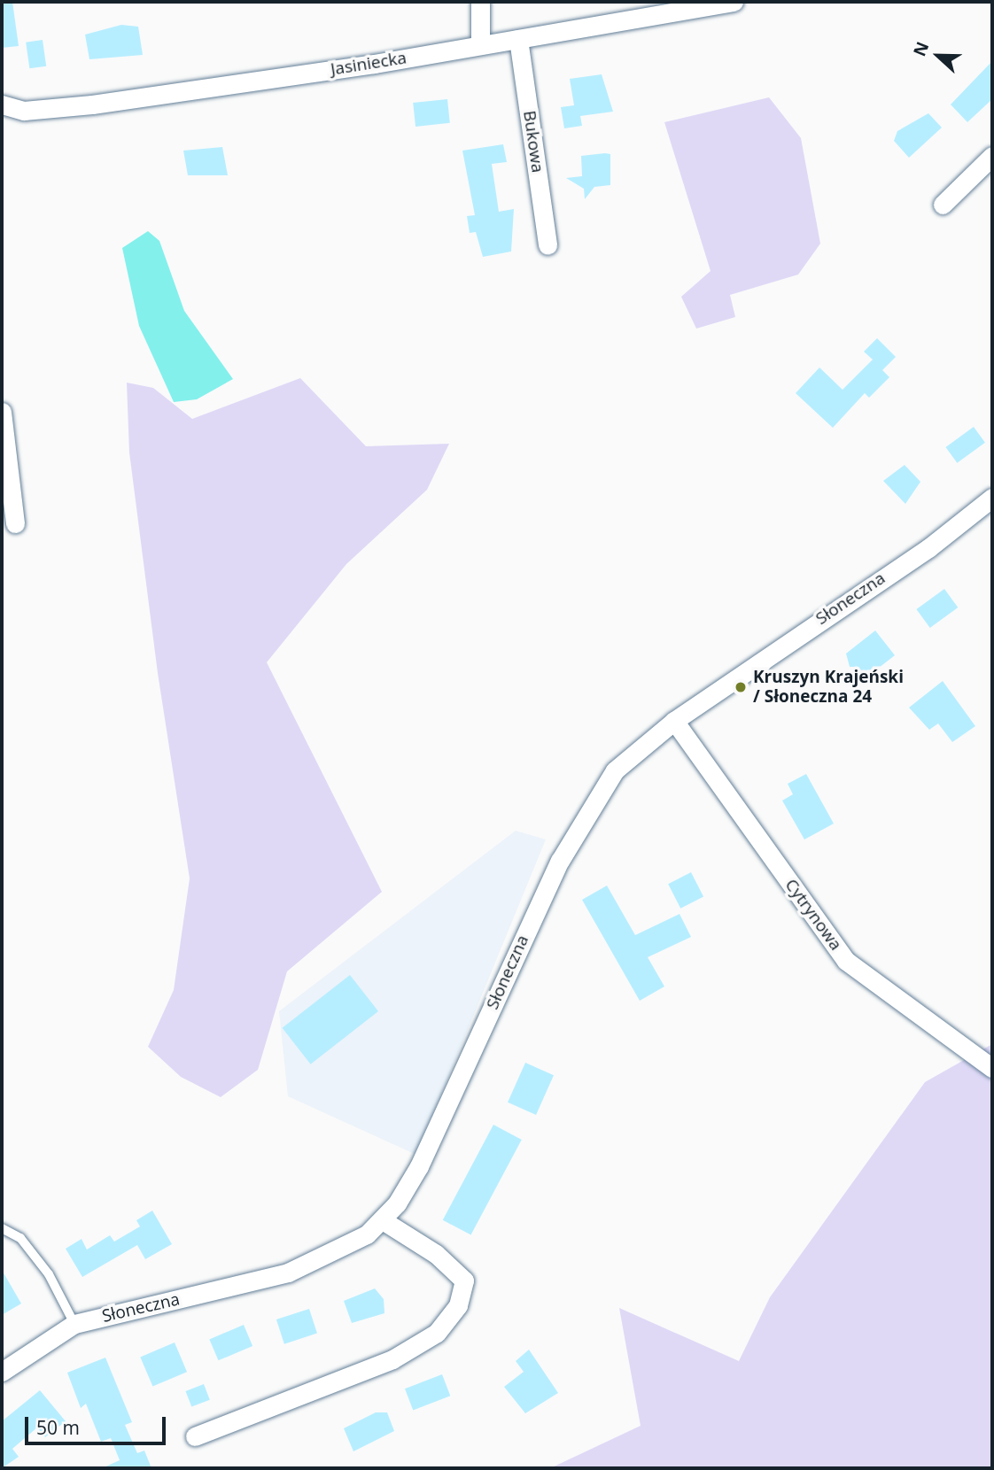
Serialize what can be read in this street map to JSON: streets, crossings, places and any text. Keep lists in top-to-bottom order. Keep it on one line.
{"streets":{"street":["Jasiniecka","Bukowa","Słoneczna","Cytrynowa"]},"crossings":[["Jasiniecka","Bukowa"],["Słoneczna","Cytrynowa"]],"places":["Kruszyn Krajeński / Słoneczna 24"],"scale_bar":"50 m","north":"left"}
